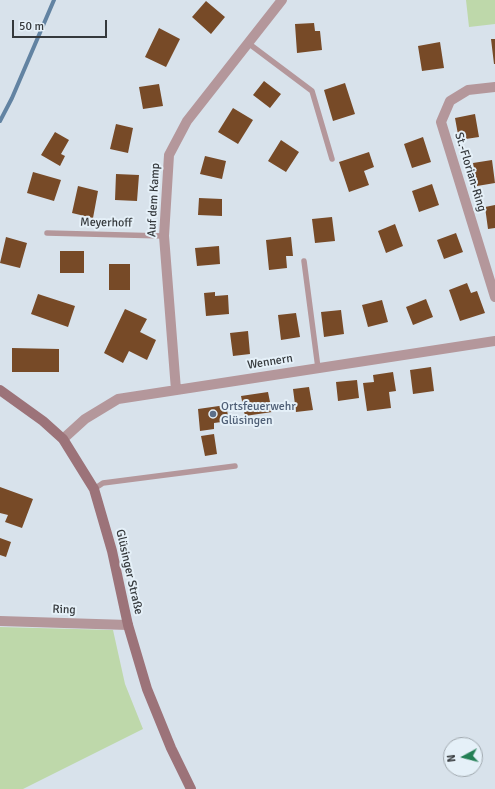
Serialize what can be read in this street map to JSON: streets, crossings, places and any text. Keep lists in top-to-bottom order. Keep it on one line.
{"streets":{"street":["St.-Florian-Ring","Auf dem Kamp","Wennern","Glüsinger Straße","Ring"],"lane":["Meyerhoff"]},"crossings":[["Auf dem Kamp","Meyerhoff"],["Auf dem Kamp","Wennern"],["Wennern","Glüsinger Straße"],["Glüsinger Straße","Ring"]],"places":["Ortsfeuerwehr Glüsingen"],"scale_bar":"50 m","north":"left"}
